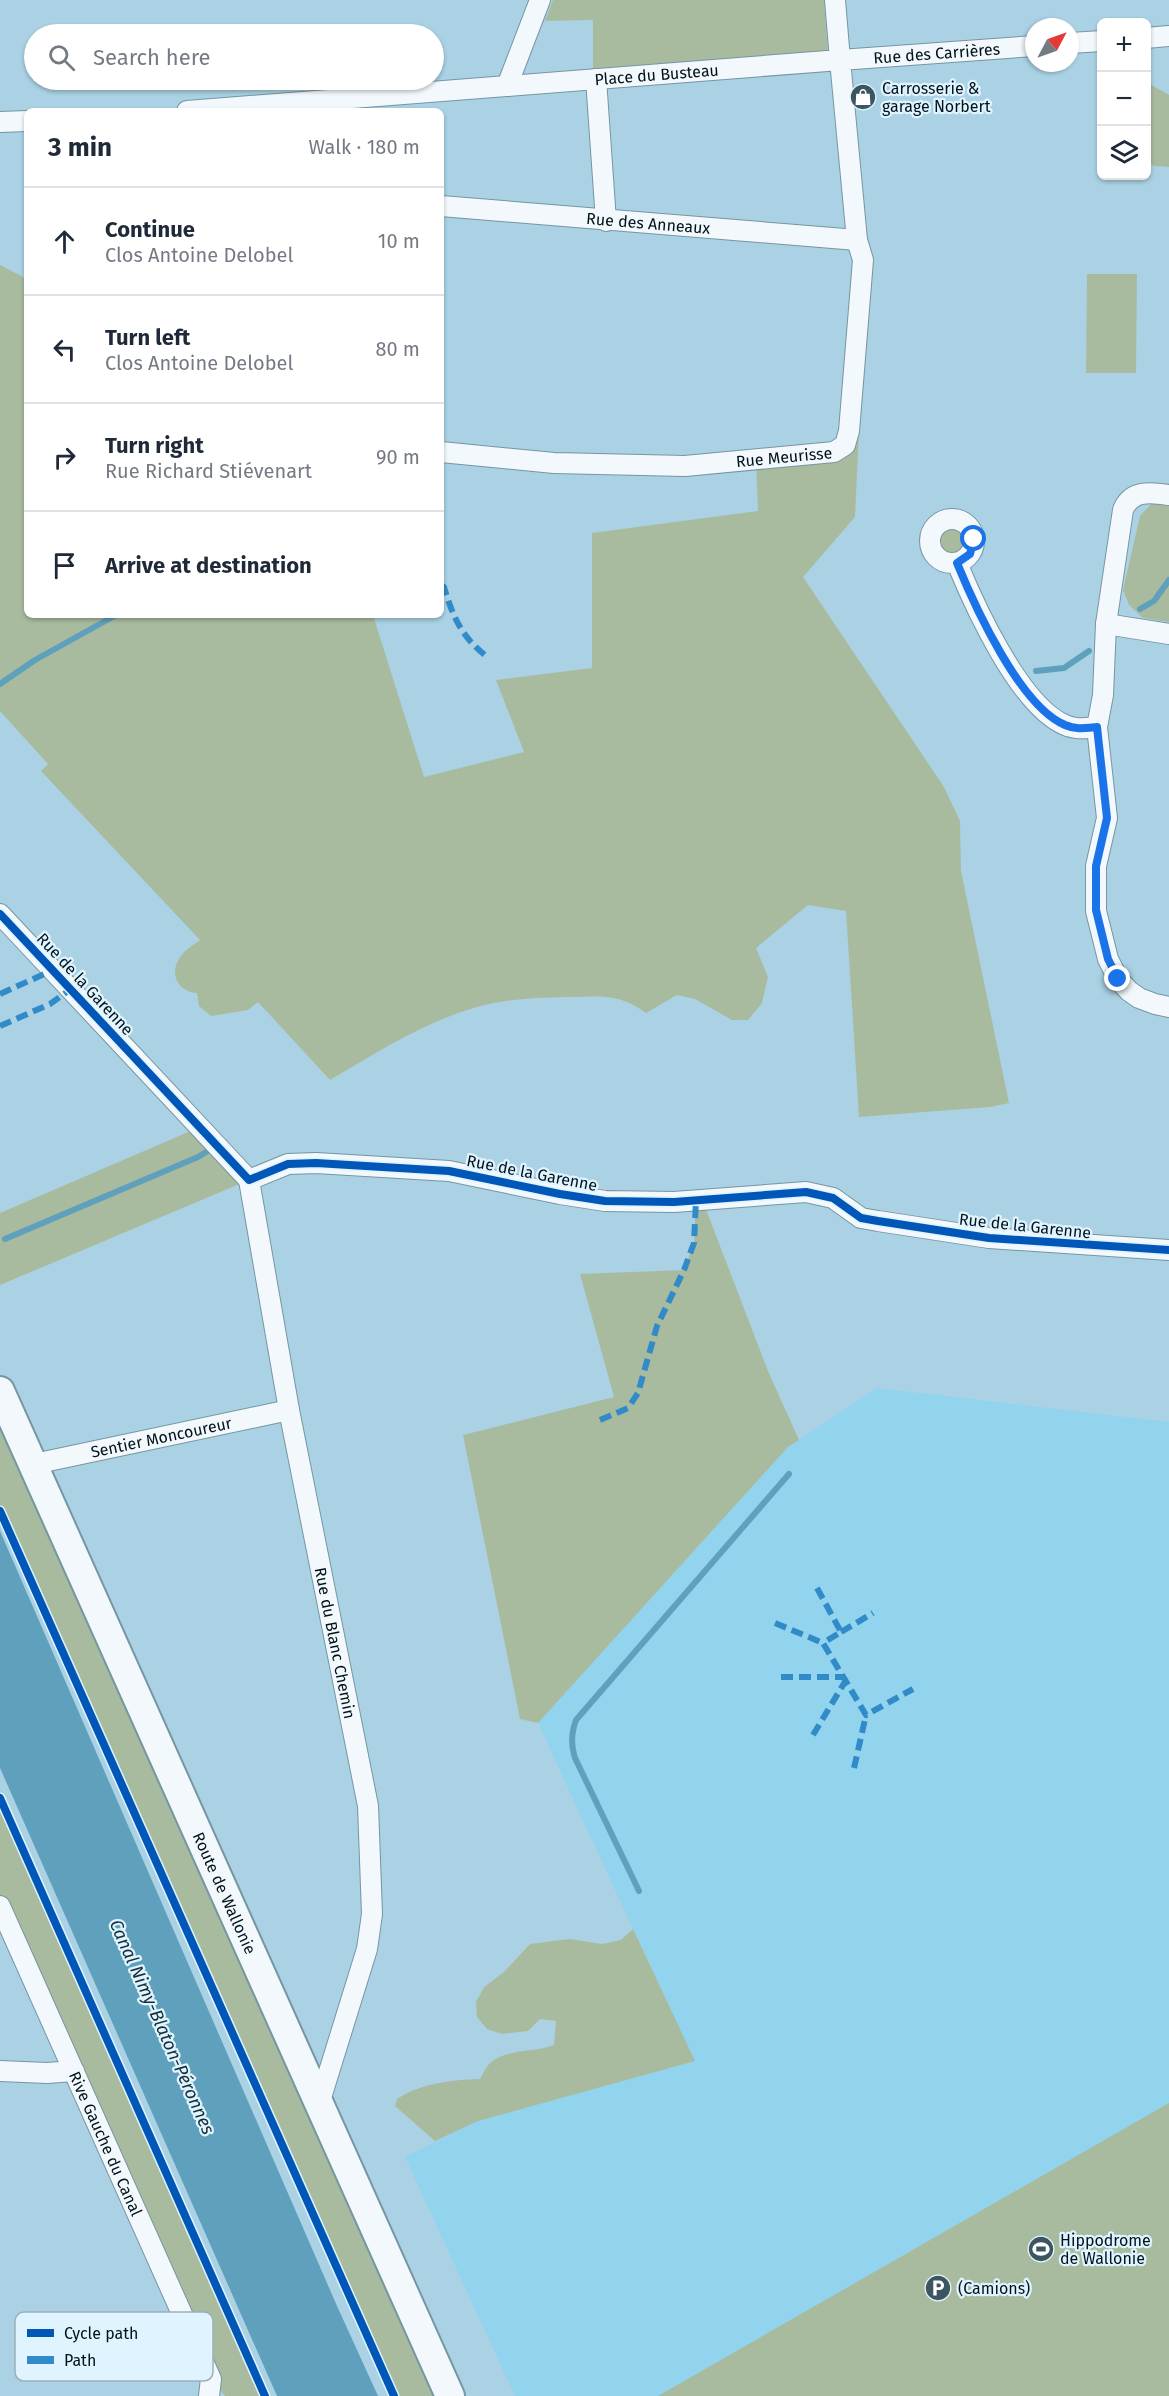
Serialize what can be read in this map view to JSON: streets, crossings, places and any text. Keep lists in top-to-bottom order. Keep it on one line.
{"streets":{"main road":["Route de Wallonie"],"street":["Rue des Carrières","Place du Busteau","Rue des Anneaux","Rue Meurisse","Rue de la Garenne","Sentier Moncoureur","Rue du Blanc Chemin","Rive Gauche du Canal"]},"crossings":[["Rue des Carrières","Place du Busteau"],["Rue des Carrières","Rue Meurisse"],["Place du Busteau","Rue Meurisse"],["Rue des Anneaux","Rue Meurisse"],["Rue de la Garenne","Rue du Blanc Chemin"],["Sentier Moncoureur","Rue du Blanc Chemin"],["Sentier Moncoureur","Route de Wallonie"],["Rue du Blanc Chemin","Route de Wallonie"]],"water":["Canal Nimy-Blaton-Péronnes"],"places":{"shop":["Carrosserie & garage Norbert"],"sports":["Hippodrome de Wallonie"],"parking":["(Camions)"]},"legend":["Cycle path","Path"],"north":"top right","page":{"map_buttons":["+","−"],"search":"Search here","heading":["3 min","Walk · 180 m"],"list":[["Continue","Clos Antoine Delobel","10 m"],["Turn left","Clos Antoine Delobel","80 m"],["Turn right","Rue Richard Stiévenart","90 m"],"Arrive at destination"]}}
